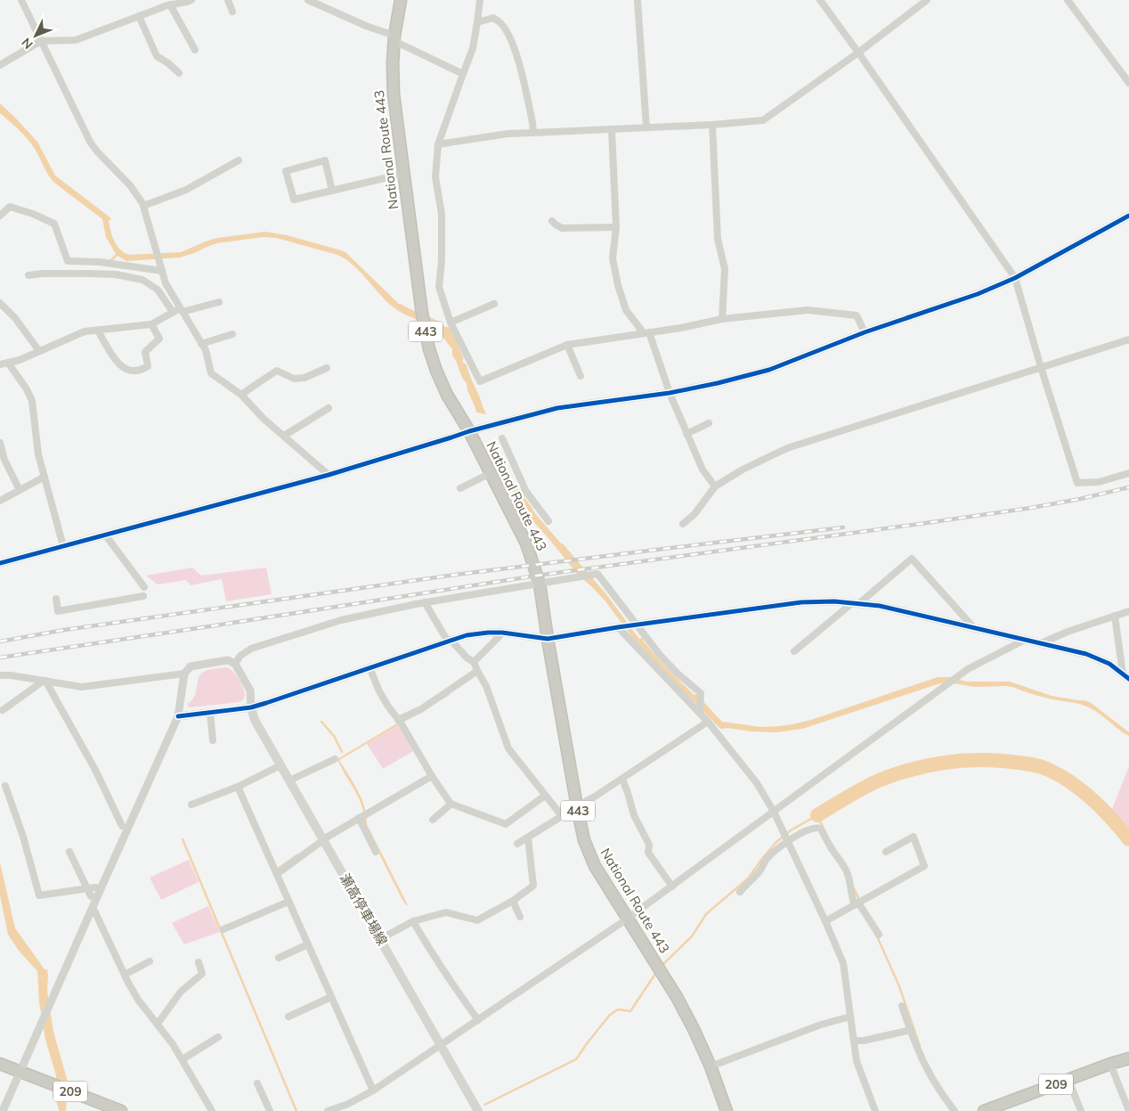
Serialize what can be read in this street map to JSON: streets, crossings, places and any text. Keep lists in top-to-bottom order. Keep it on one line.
{"streets":{"highway":["National Route 443","443","209"],"main road":["瀬高停車場線"]},"north":"bottom left"}
